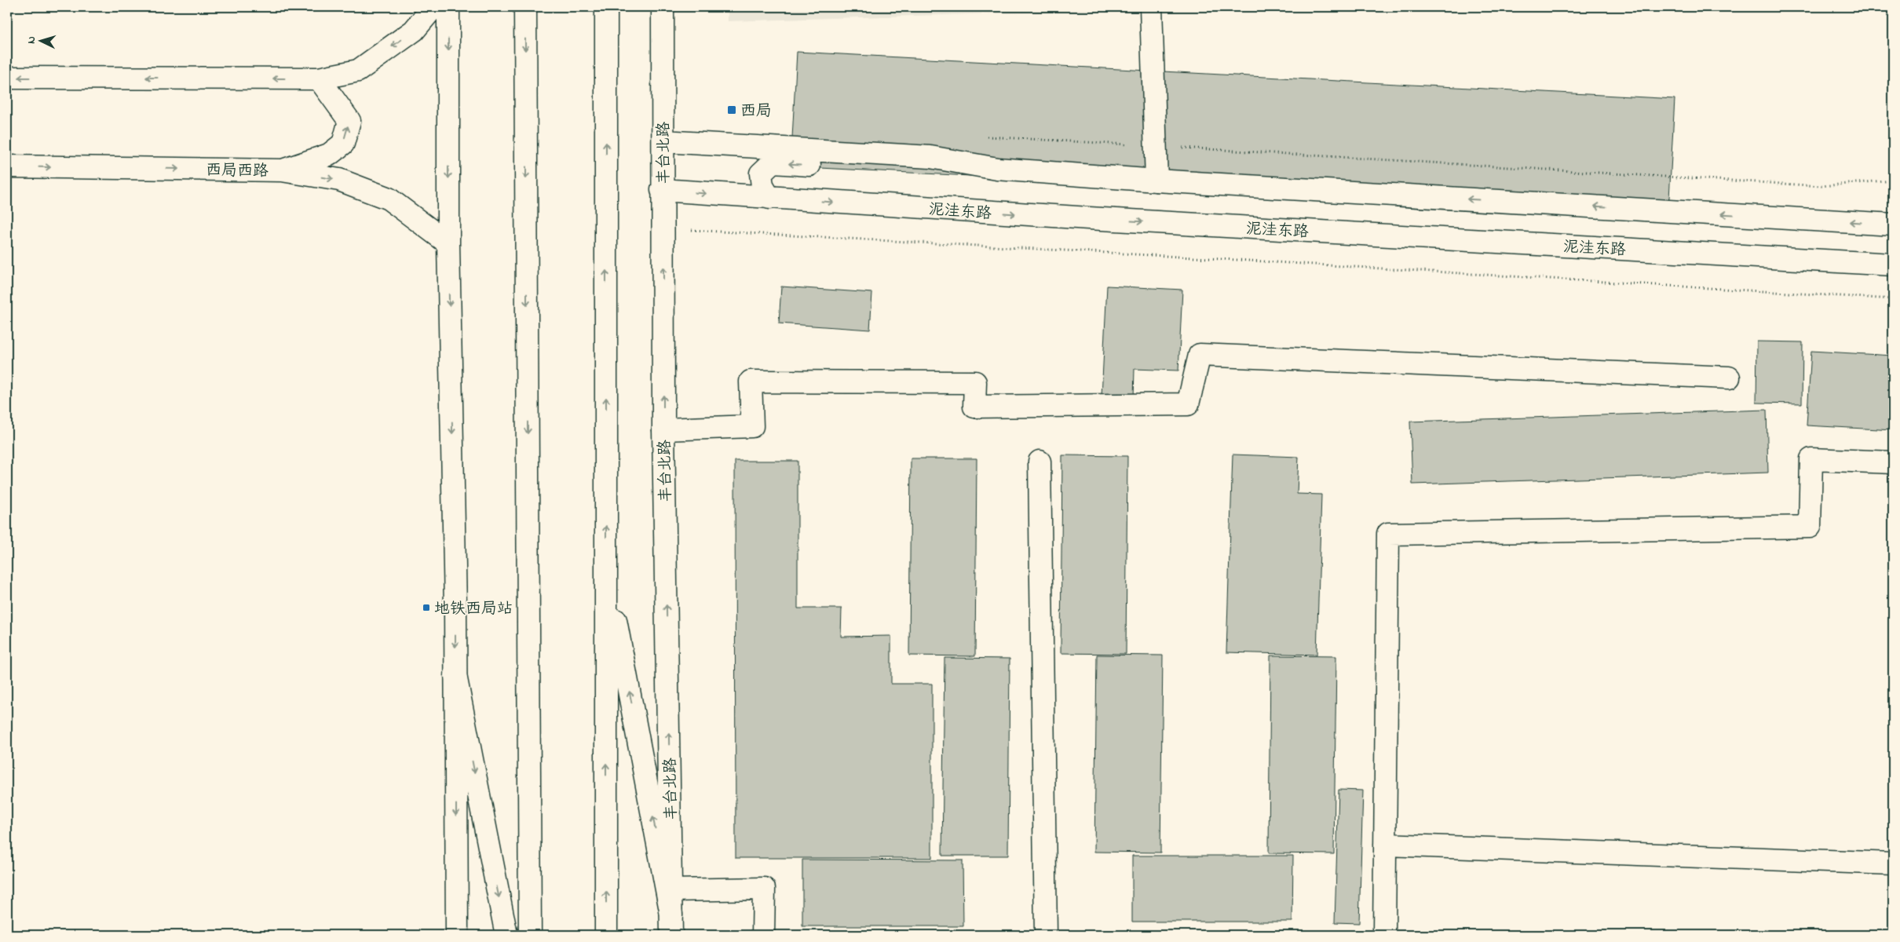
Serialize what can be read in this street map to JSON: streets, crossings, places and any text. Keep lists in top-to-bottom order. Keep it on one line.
{"streets":{"main road":["丰台北路","西局西路","泥洼东路"]},"crossings":[["丰台北路","泥洼东路"]],"places":{"transit":["西局","地铁西局站"]},"north":"left"}
